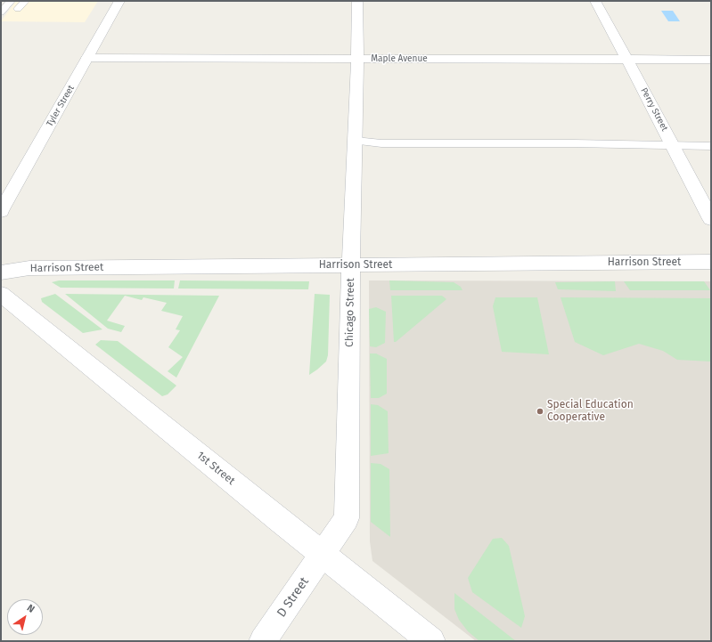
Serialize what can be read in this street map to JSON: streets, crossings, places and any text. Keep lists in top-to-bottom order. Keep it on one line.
{"streets":{"street":["Maple Avenue","Tyler Street","Perry Street","Harrison Street","Chicago Street","1st Street","D Street"]},"crossings":[["Maple Avenue","Tyler Street"],["Maple Avenue","Perry Street"],["Maple Avenue","Chicago Street"],["Harrison Street","Chicago Street"],["Chicago Street","1st Street"],["Chicago Street","D Street"],["1st Street","D Street"]],"places":["Special Education Cooperative"],"north":"top right"}
